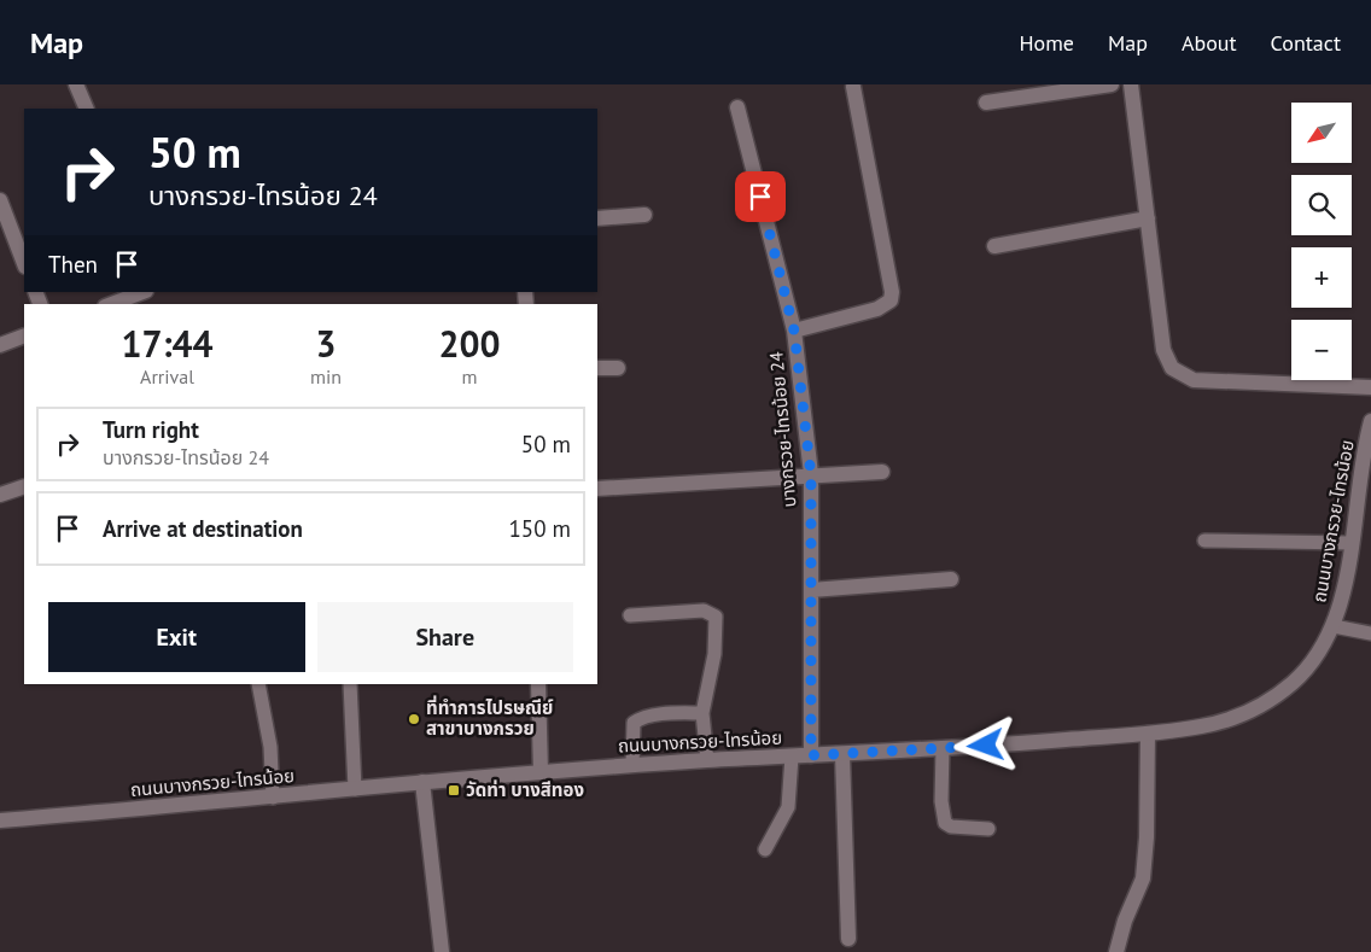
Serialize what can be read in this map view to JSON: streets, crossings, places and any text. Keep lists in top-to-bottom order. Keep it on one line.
{"streets":{"street":["บางกรวย-ไทรน้อย 24","ถนนบางกรวย-ไทรน้อย"]},"crossings":[["บางกรวย-ไทรน้อย 24","ถนนบางกรวย-ไทรน้อย"]],"places":{"other":["ที่ทำการไปรษณีย์ สาขาบางกรวย"],"transit":["วัดท่า บางสีทอง"]},"north":"bottom left","page":{"header":"Map","nav":["Home","Map","About","Contact"],"map_buttons":["+","−"],"turn":["50 m","บางกรวย-ไทรน้อย 24"],"then":"Then","eta":["17:44","Arrival","3","min","200","m"],"list":[{"name":"Turn right","note":"บางกรวย-ไทรน้อย 24","value":"50 m"},{"name":"Arrive at destination","value":"150 m"}],"buttons":["Exit","Share"]}}
